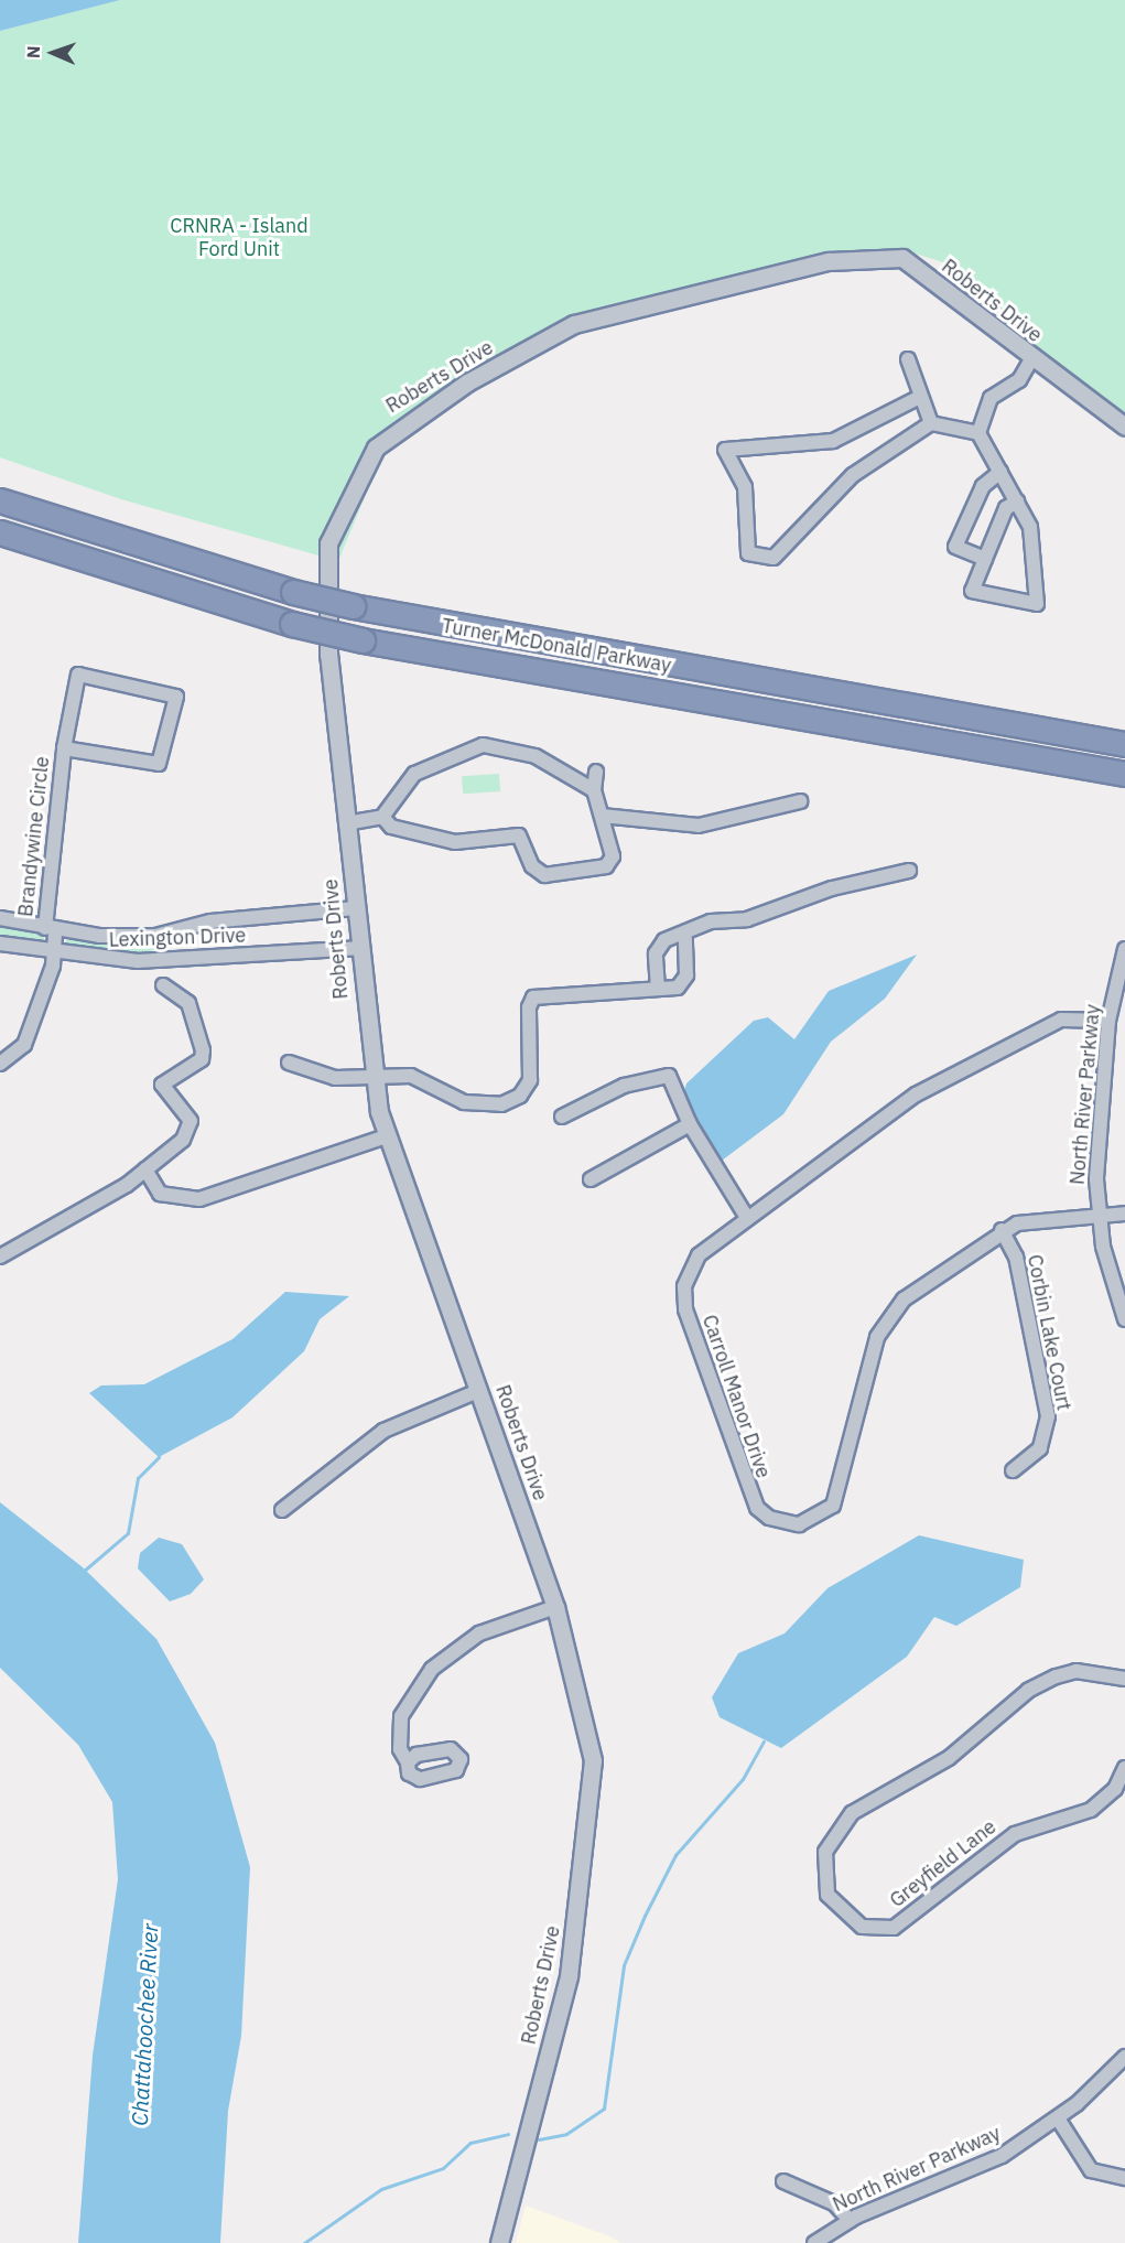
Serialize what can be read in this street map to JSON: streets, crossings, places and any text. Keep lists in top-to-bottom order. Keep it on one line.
{"streets":{"highway":["Turner McDonald Parkway"],"street":["Roberts Drive","Brandywine Circle","Lexington Drive","North River Parkway","Corbin Lake Court","Carroll Manor Drive","Greyfield Lane"]},"crossings":[["Roberts Drive","Lexington Drive"],["Brandywine Circle","Lexington Drive"],["North River Parkway","Carroll Manor Drive"],["Corbin Lake Court","Carroll Manor Drive"]],"water":["Chattahoochee River"],"parks":["CRNRA - Island Ford Unit"],"north":"left"}
